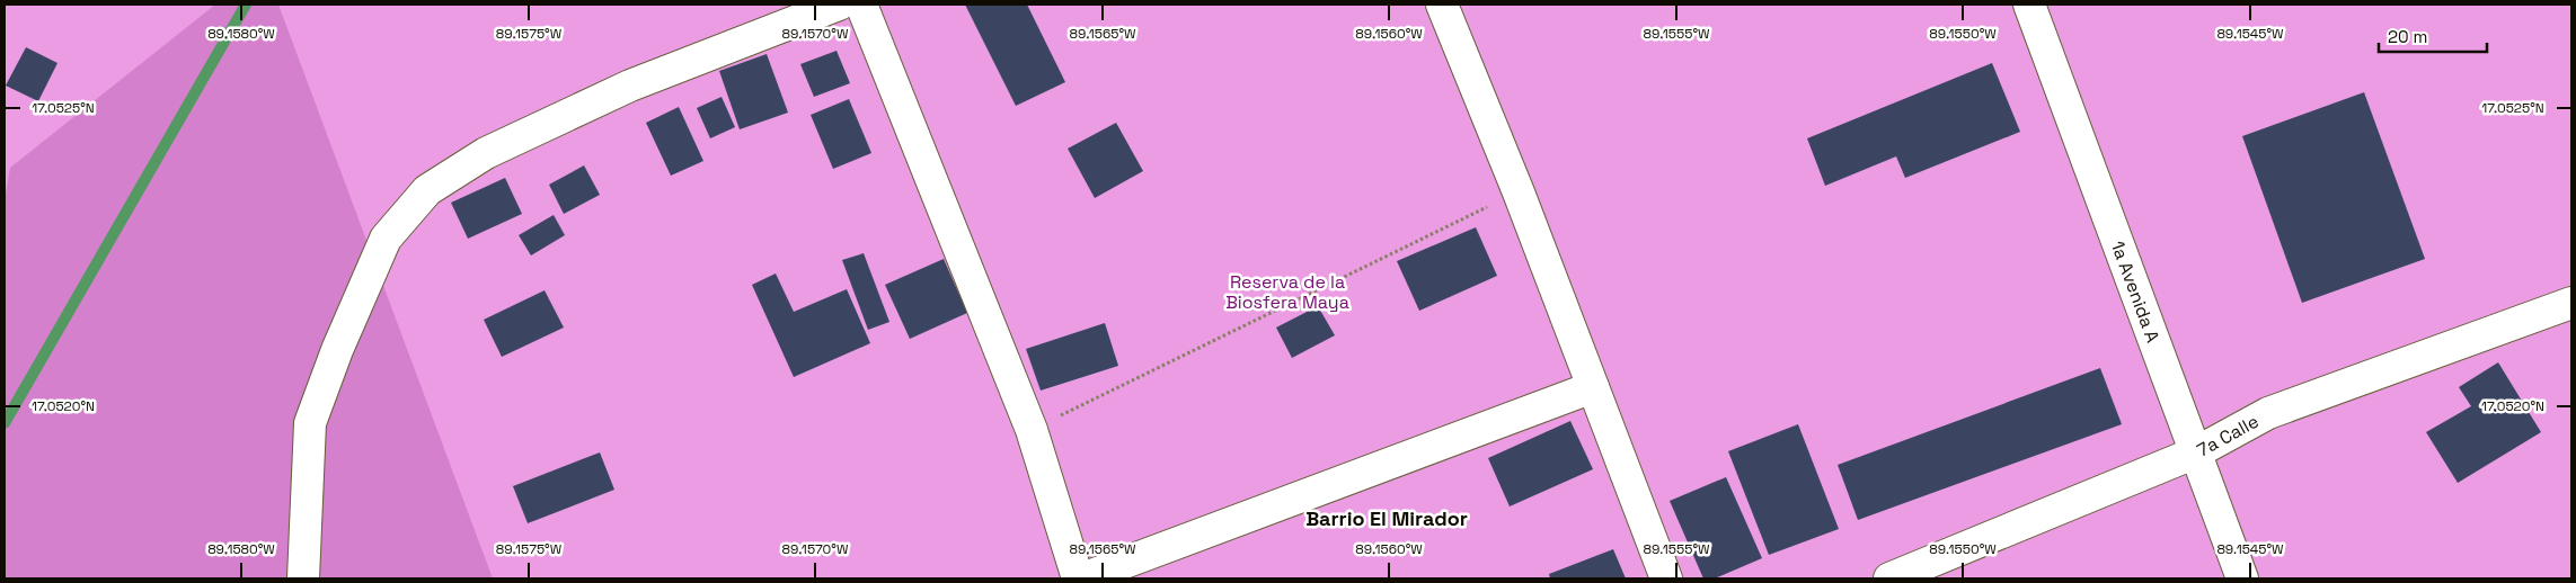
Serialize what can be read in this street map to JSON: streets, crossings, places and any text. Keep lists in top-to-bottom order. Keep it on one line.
{"streets":{"street":["1a Avenida A","7a Calle"]},"crossings":[["1a Avenida A","7a Calle"]],"districts":["Barrio El Mirador"],"parks":["Reserva de la Biosfera Maya"],"scale_bar":"20 m","coordinates":["89.1580°W","89.1575°W","89.1570°W","89.1565°W","89.1560°W","89.1555°W","89.1550°W","89.1545°W","17.0525°N","17.0520°N"]}
